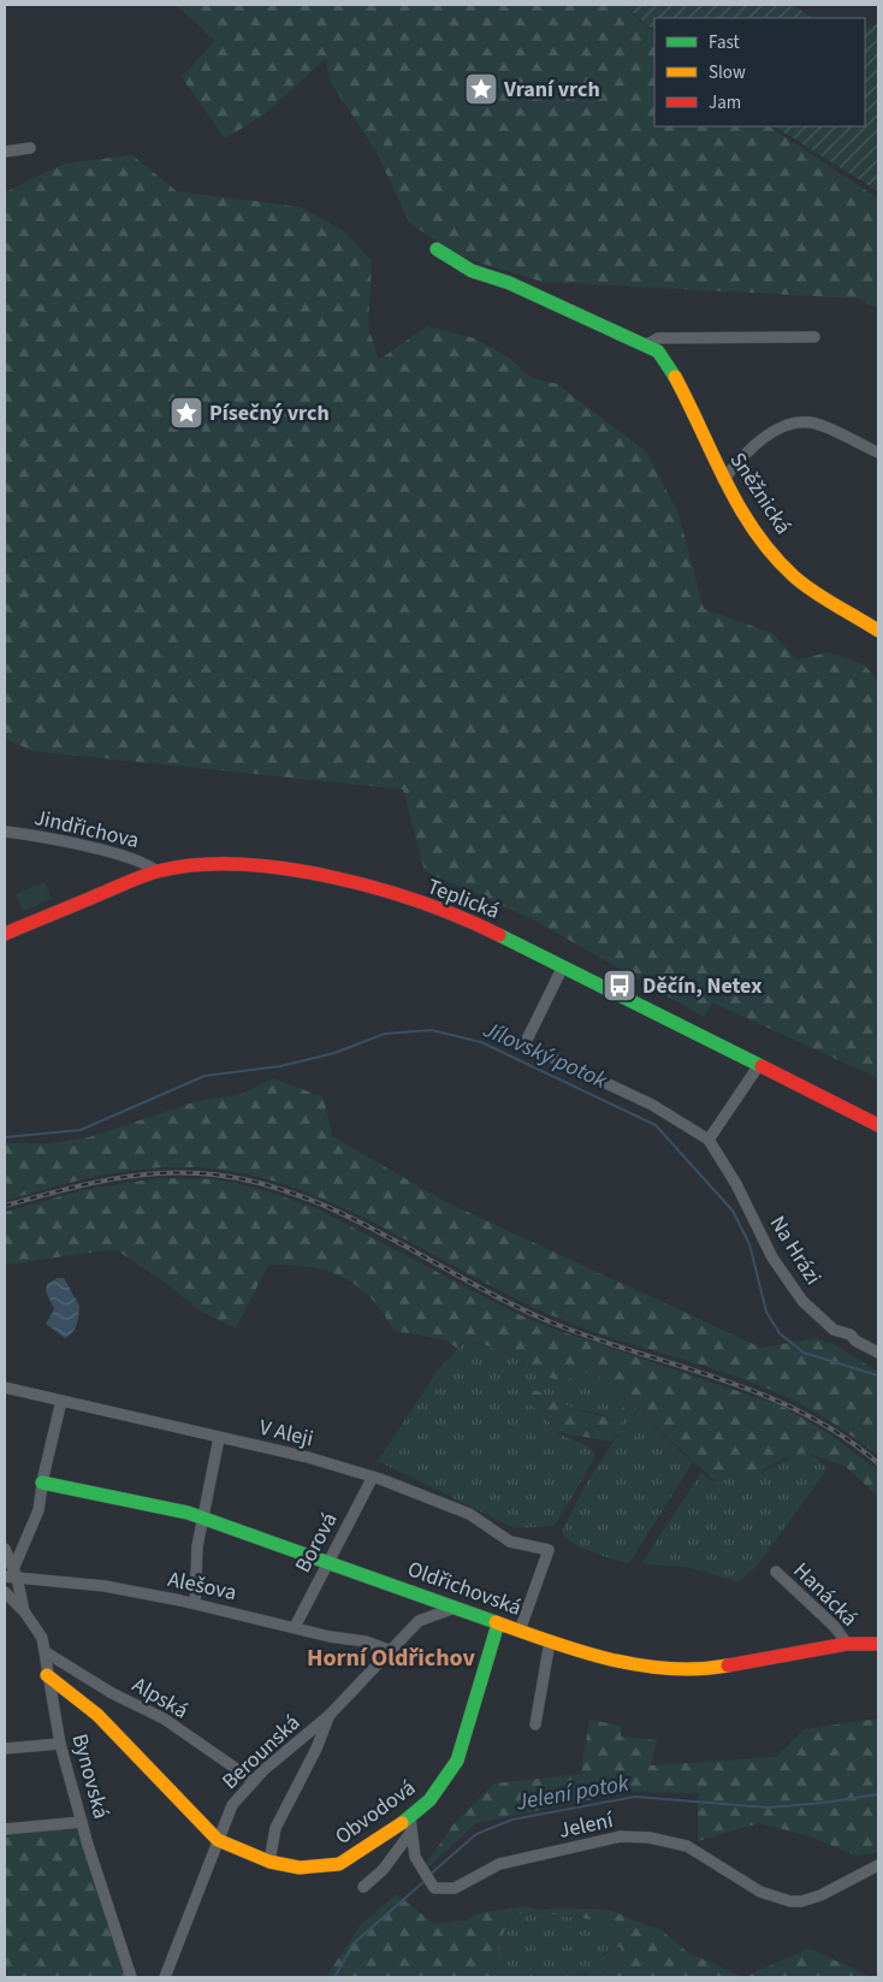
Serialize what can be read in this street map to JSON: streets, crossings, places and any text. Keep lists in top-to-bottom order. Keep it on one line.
{"streets":{"street":["Sněžnická","Jindřichova","Teplická","Na Hrázi","V Aleji","Borová","Alešova","Oldřichovská","Hanácká","Alpská","Berounská","Bynovská","Obvodová","Jelení"]},"crossings":[["Jindřichova","Teplická"],["V Aleji","Borová"],["V Aleji","Oldřichovská"],["Borová","Alešova"],["Borová","Oldřichovská"],["Alešova","Berounská"],["Oldřichovská","Hanácká"],["Oldřichovská","Berounská"],["Oldřichovská","Obvodová"],["Alpská","Berounská"],["Alpská","Bynovská"],["Berounská","Obvodová"],["Bynovská","Obvodová"],["Obvodová","Jelení"]],"districts":["Horní Oldřichov"],"water":["Jílovský potok","Jelení potok"],"places":{"place":["Vraní vrch","Písečný vrch"],"bus stop":["Děčín, Netex"]},"legend":["Fast","Slow","Jam"]}
